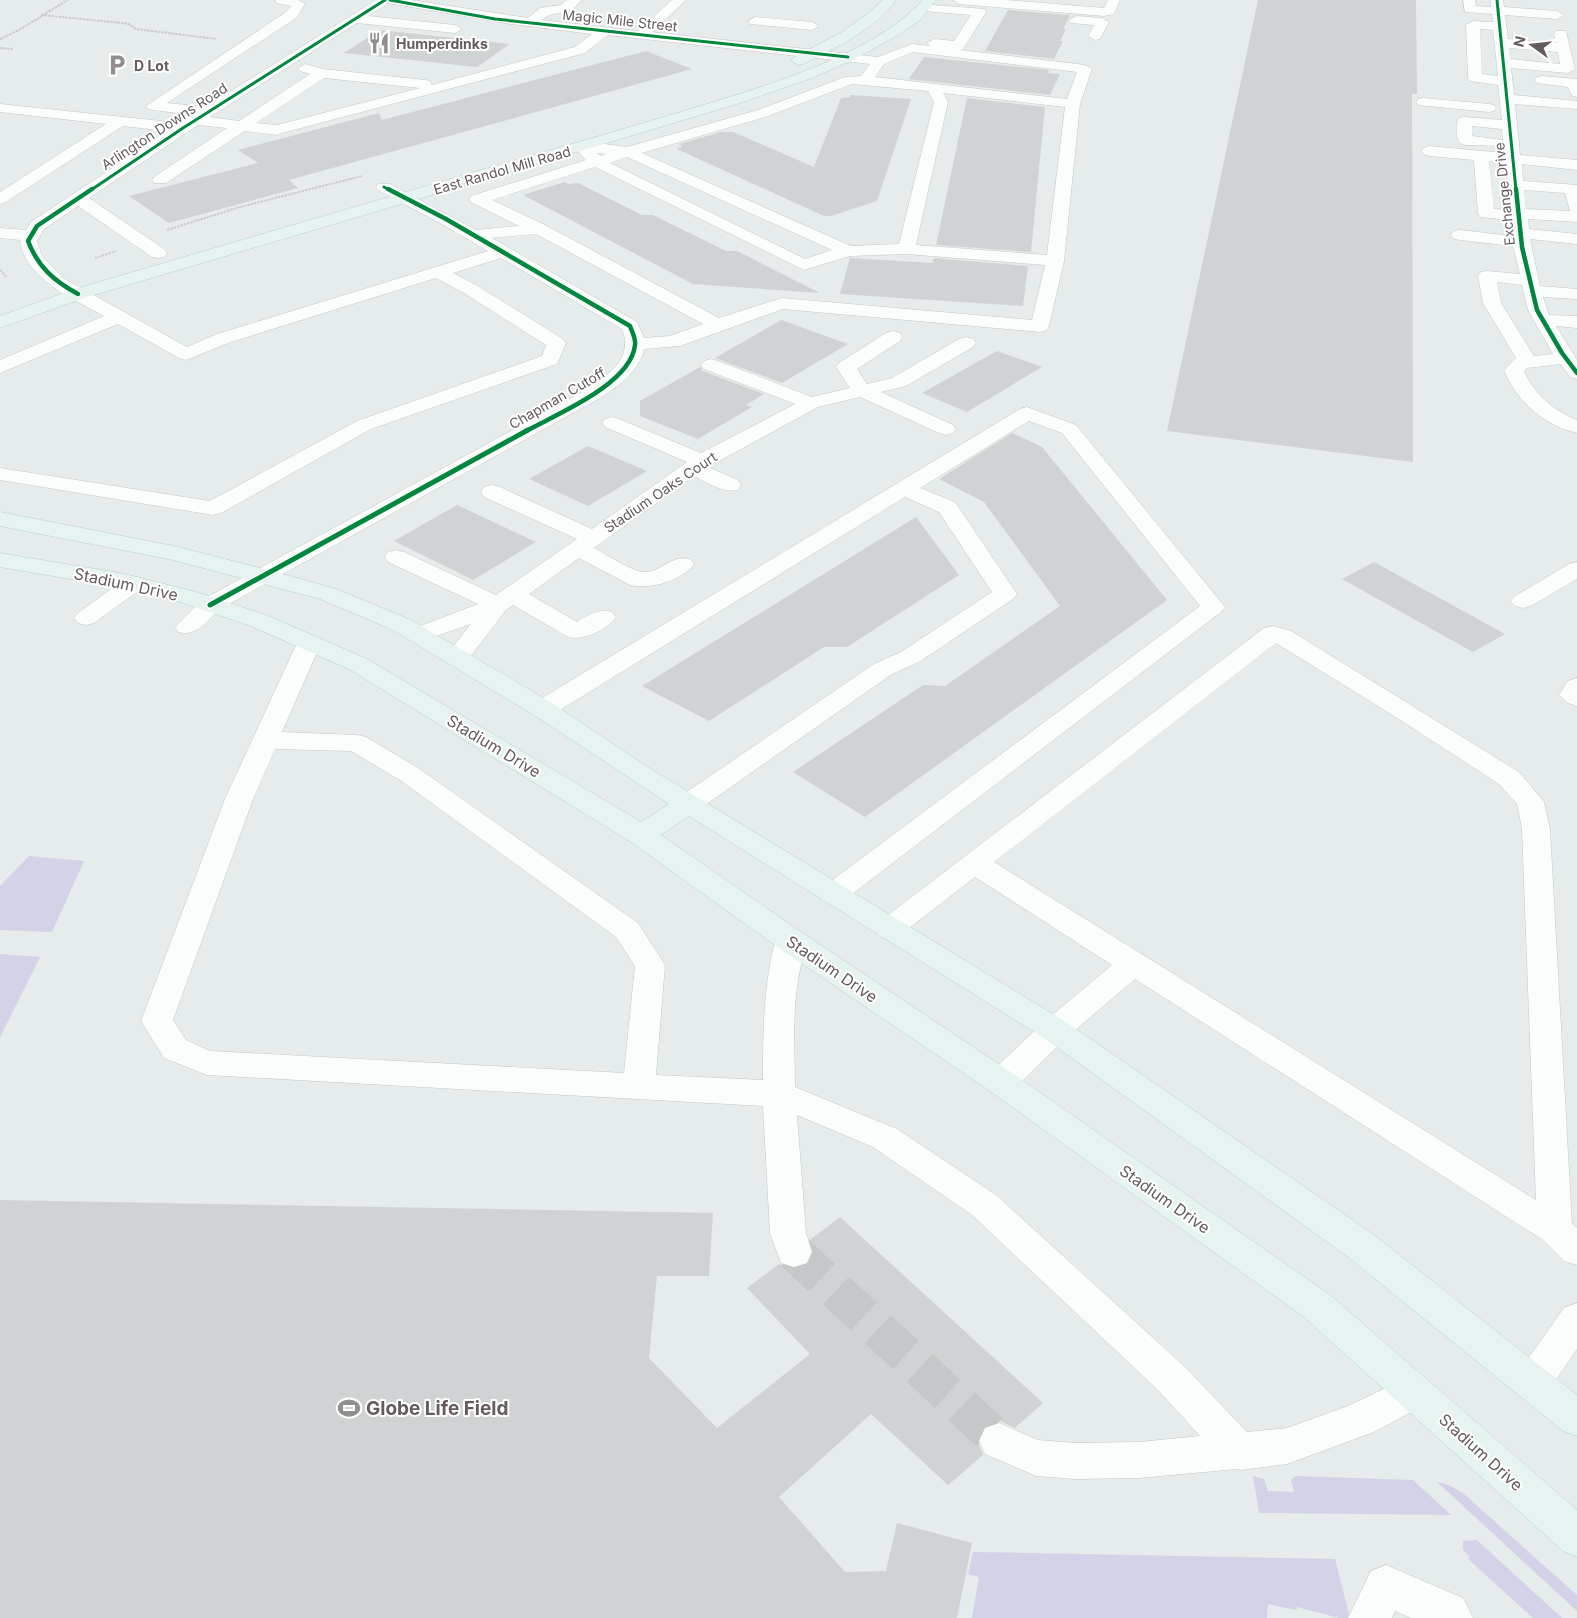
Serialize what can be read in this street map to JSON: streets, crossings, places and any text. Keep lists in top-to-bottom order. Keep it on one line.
{"streets":{"main road":["East Randol Mill Road","Stadium Drive"],"street":["Magic Mile Street","Arlington Downs Road","Exchange Drive","Chapman Cutoff","Stadium Oaks Court"]},"crossings":[["Magic Mile Street","East Randol Mill Road"],["Chapman Cutoff","Stadium Drive"]],"places":{"restaurant":["Humperdinks"],"parking":["D Lot"],"sports":["Globe Life Field"]},"north":"left"}
